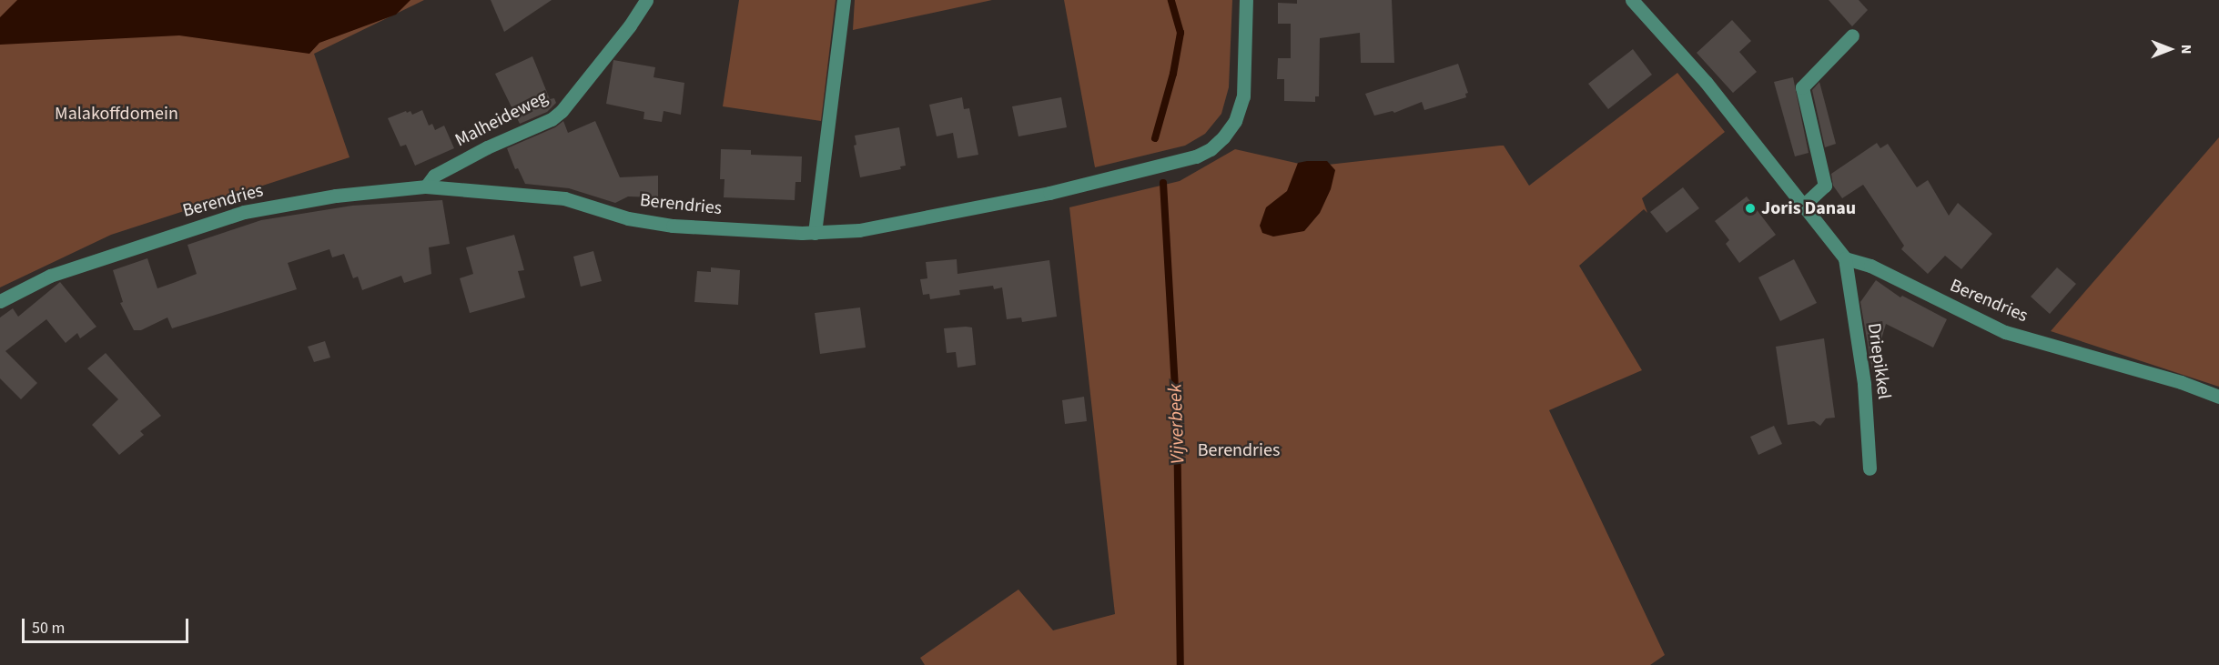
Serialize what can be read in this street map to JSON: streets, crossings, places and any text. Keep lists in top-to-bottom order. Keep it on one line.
{"streets":{"street":["Malheideweg","Berendries","Driepikkel"]},"crossings":[["Malheideweg","Berendries"],["Berendries","Driepikkel"]],"water":["Vijverbeek"],"parks":["Malakoffdomein","Berendries"],"places":["Joris Danau"],"scale_bar":"50 m","north":"right"}
